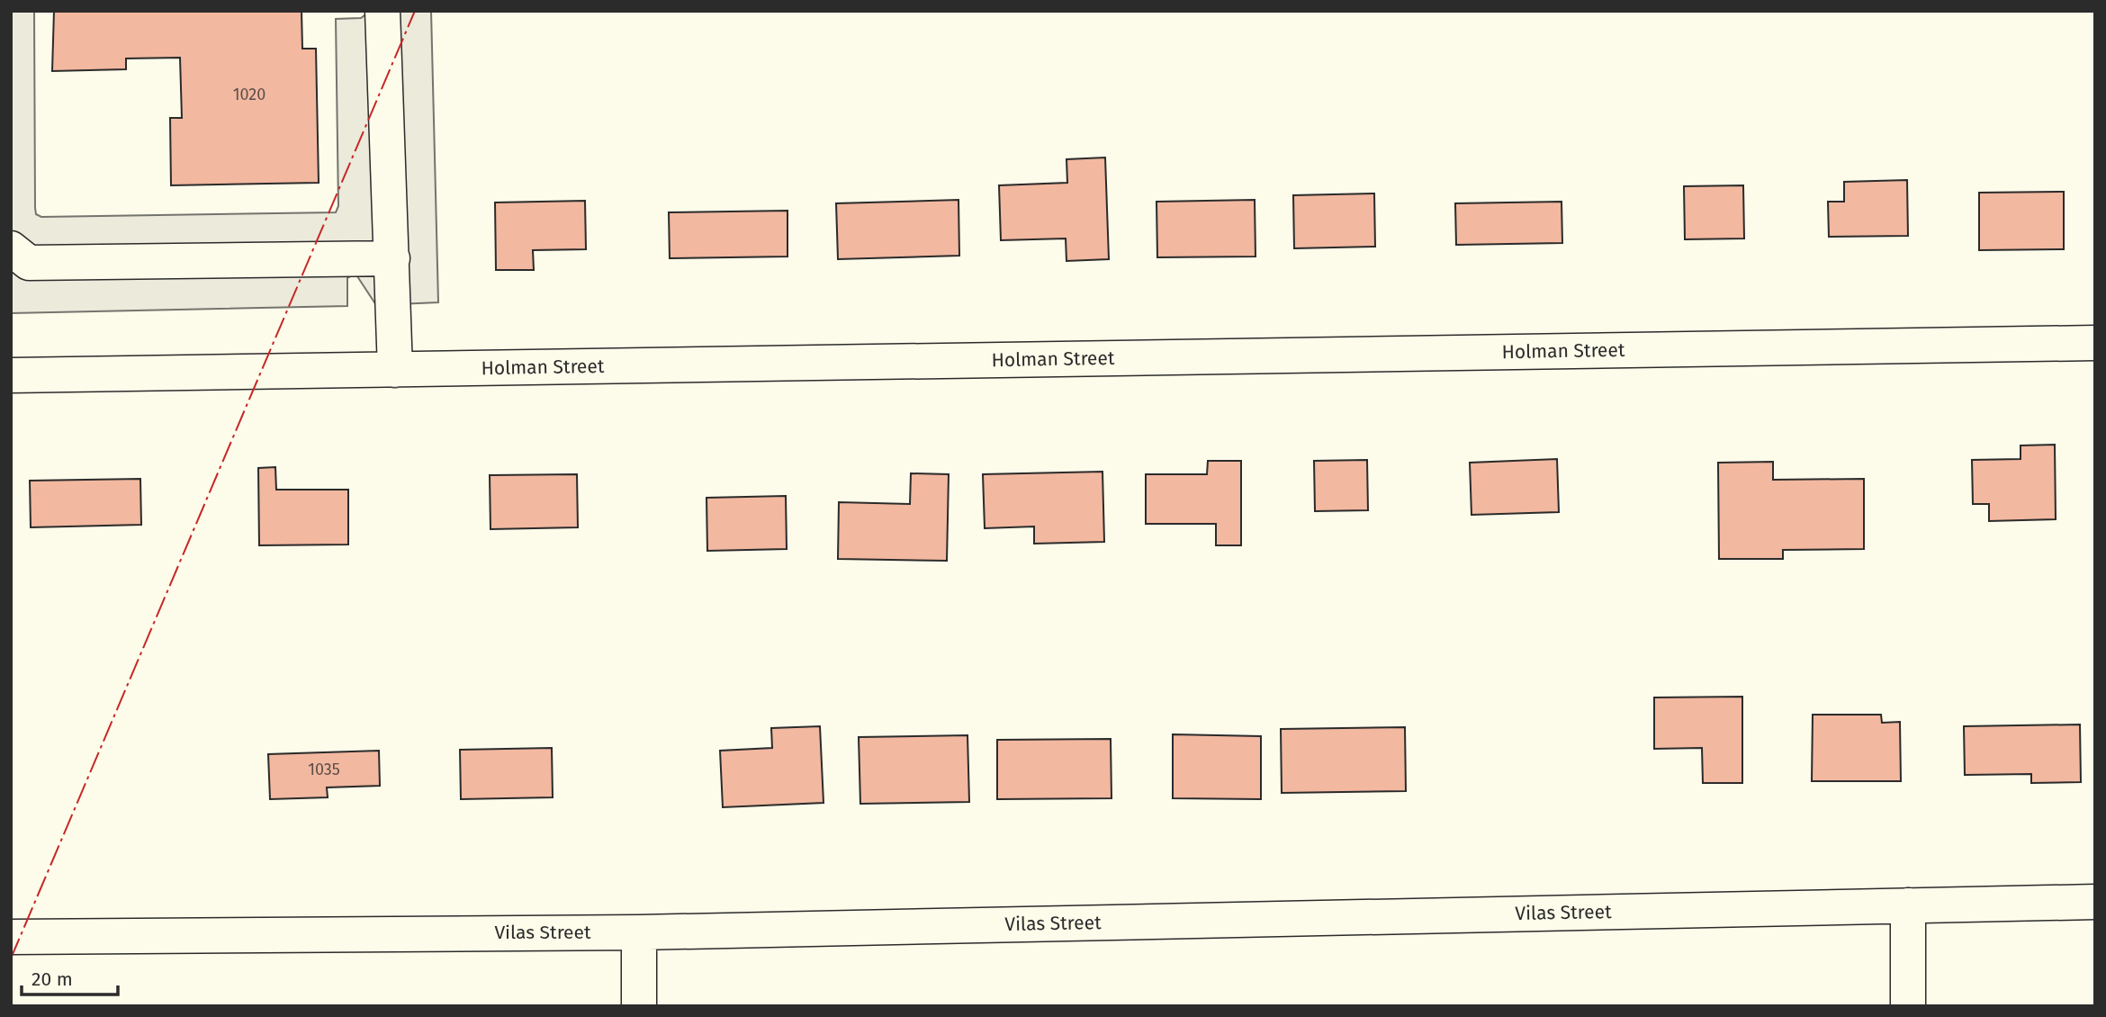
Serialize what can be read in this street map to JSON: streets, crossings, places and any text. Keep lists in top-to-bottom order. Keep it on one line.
{"streets":{"street":["Holman Street","Vilas Street"]},"house_numbers":["1020","1035"],"scale_bar":"20 m"}
